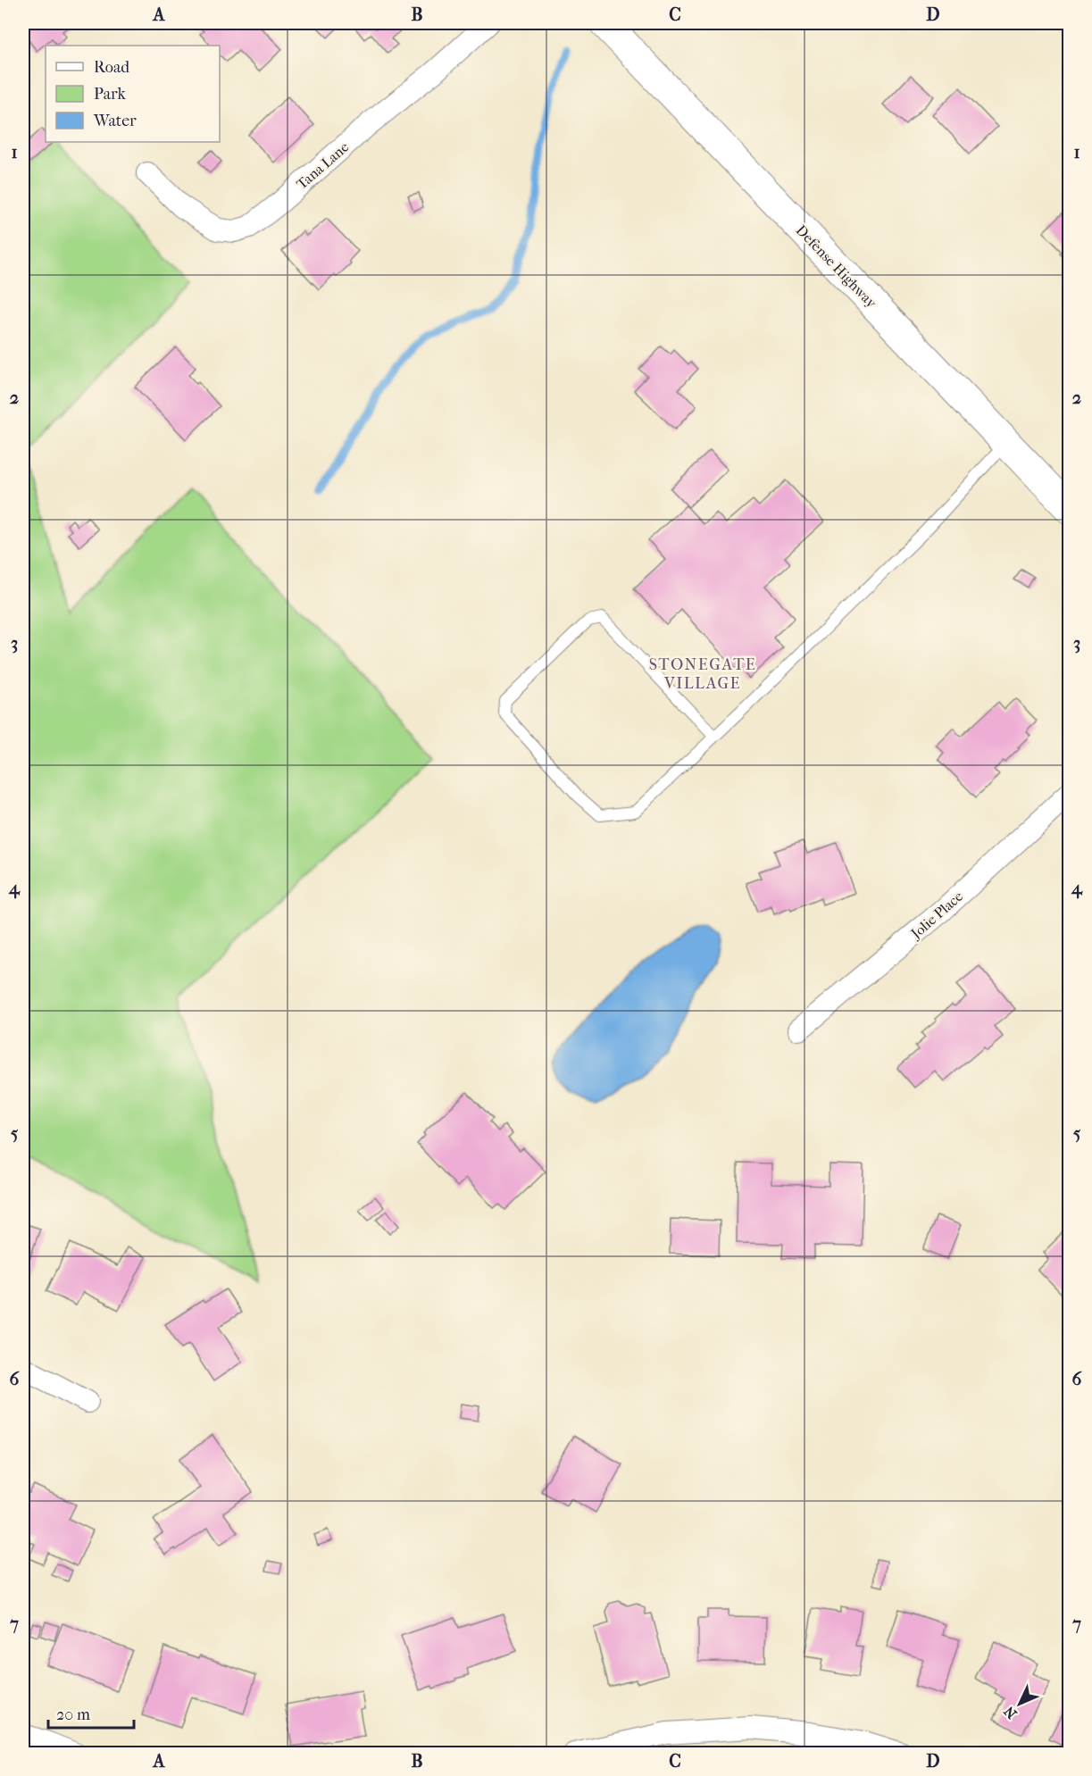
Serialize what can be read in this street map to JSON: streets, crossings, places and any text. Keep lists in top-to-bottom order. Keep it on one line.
{"streets":{"main road":["Defense Highway"],"street":["Tana Lane","Jolie Place"]},"districts":["STONEGATE VILLAGE"],"legend":["Road","Park","Water"],"scale_bar":"20 m","north":"bottom left","grid":{"columns":["A","B","C","D"],"rows":["1","2","3","4","5","6","7"]}}
